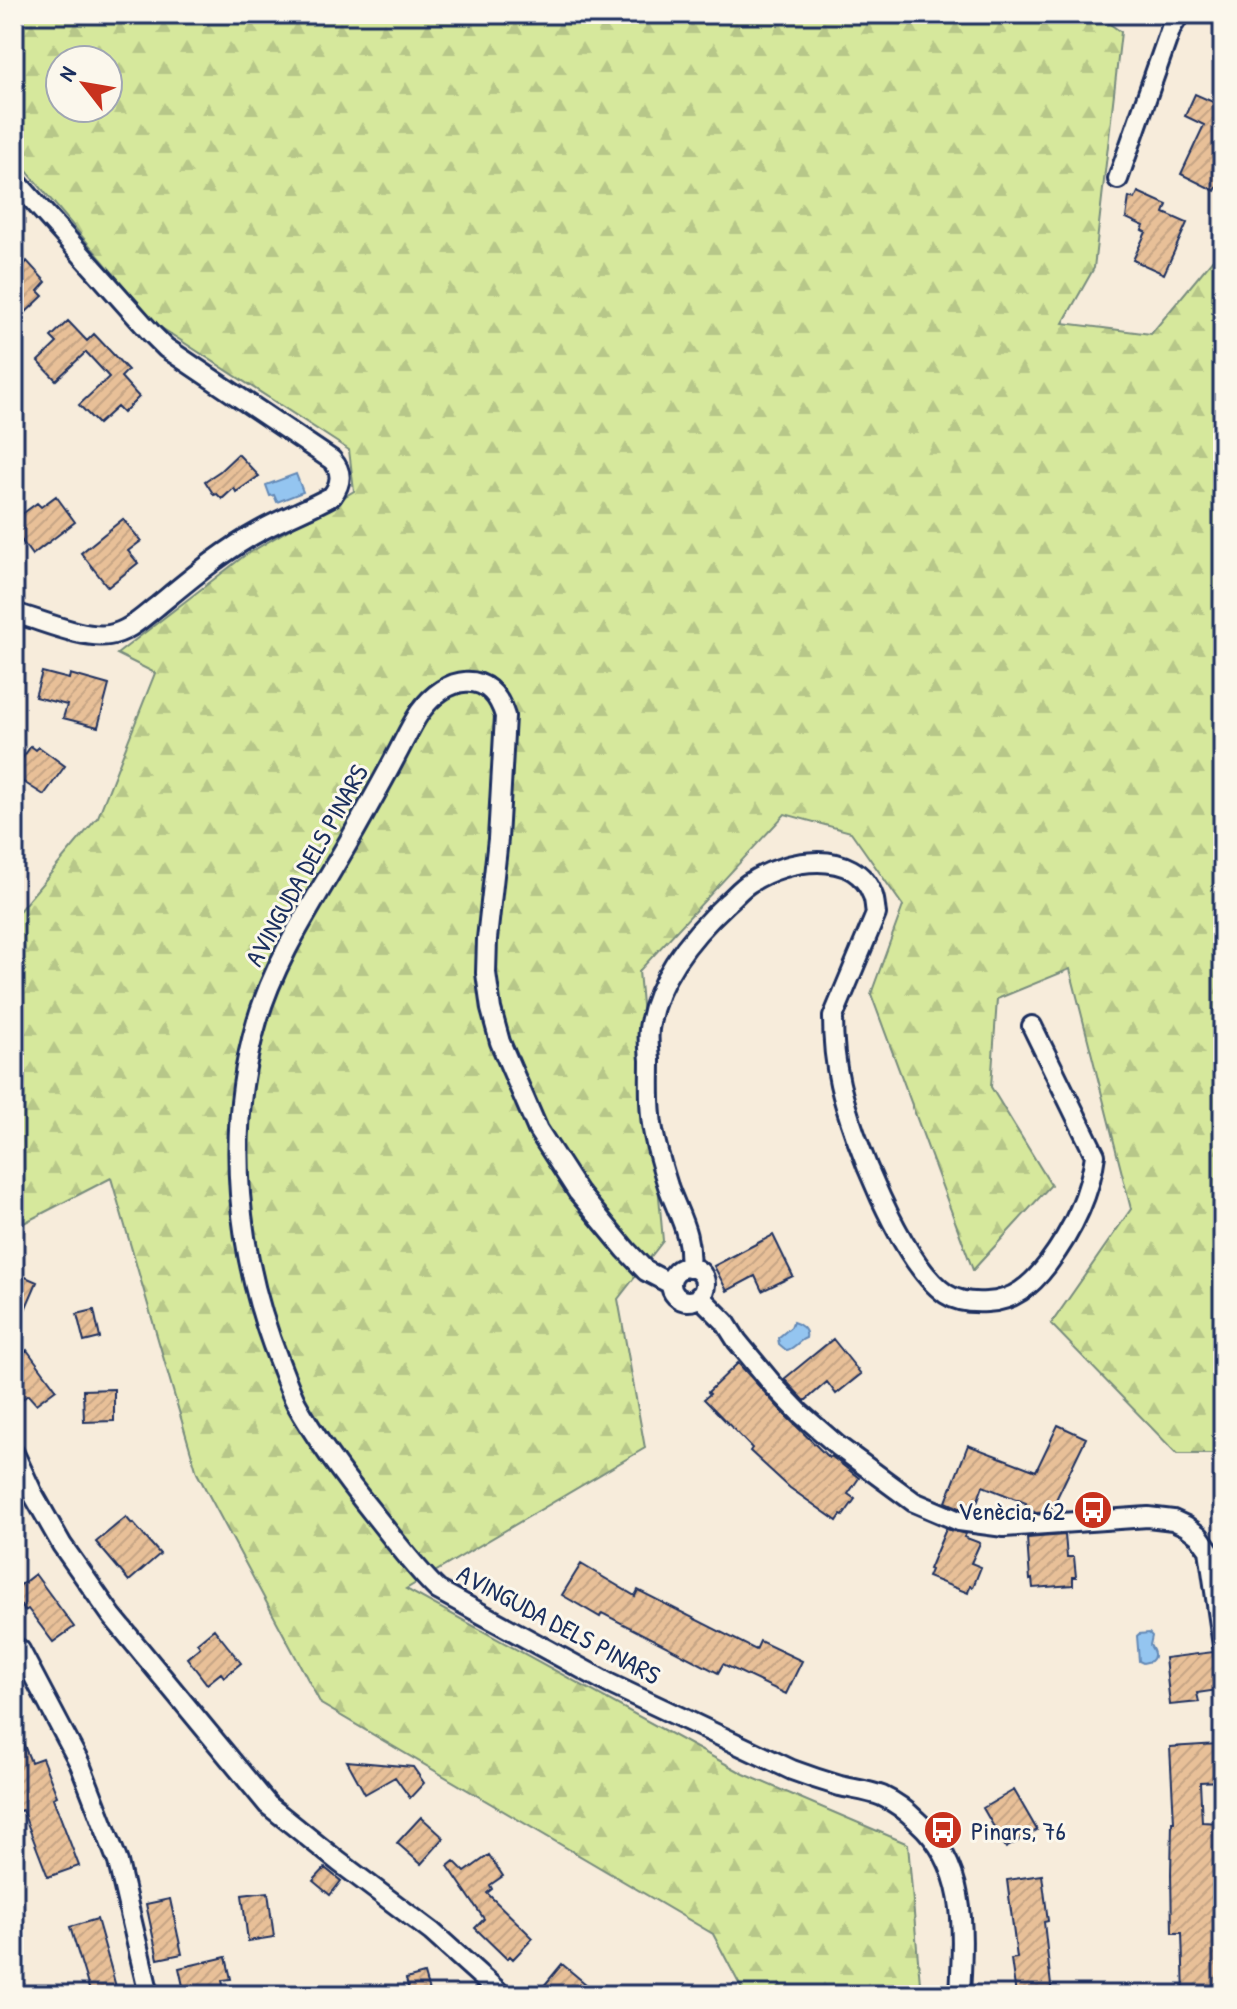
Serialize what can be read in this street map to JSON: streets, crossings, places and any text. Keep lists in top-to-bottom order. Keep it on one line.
{"streets":{"street":["AVINGUDA DELS PINARS"]},"places":{"bus stop":["Venècia, 62","Pinars, 76"]},"north":"top left"}
